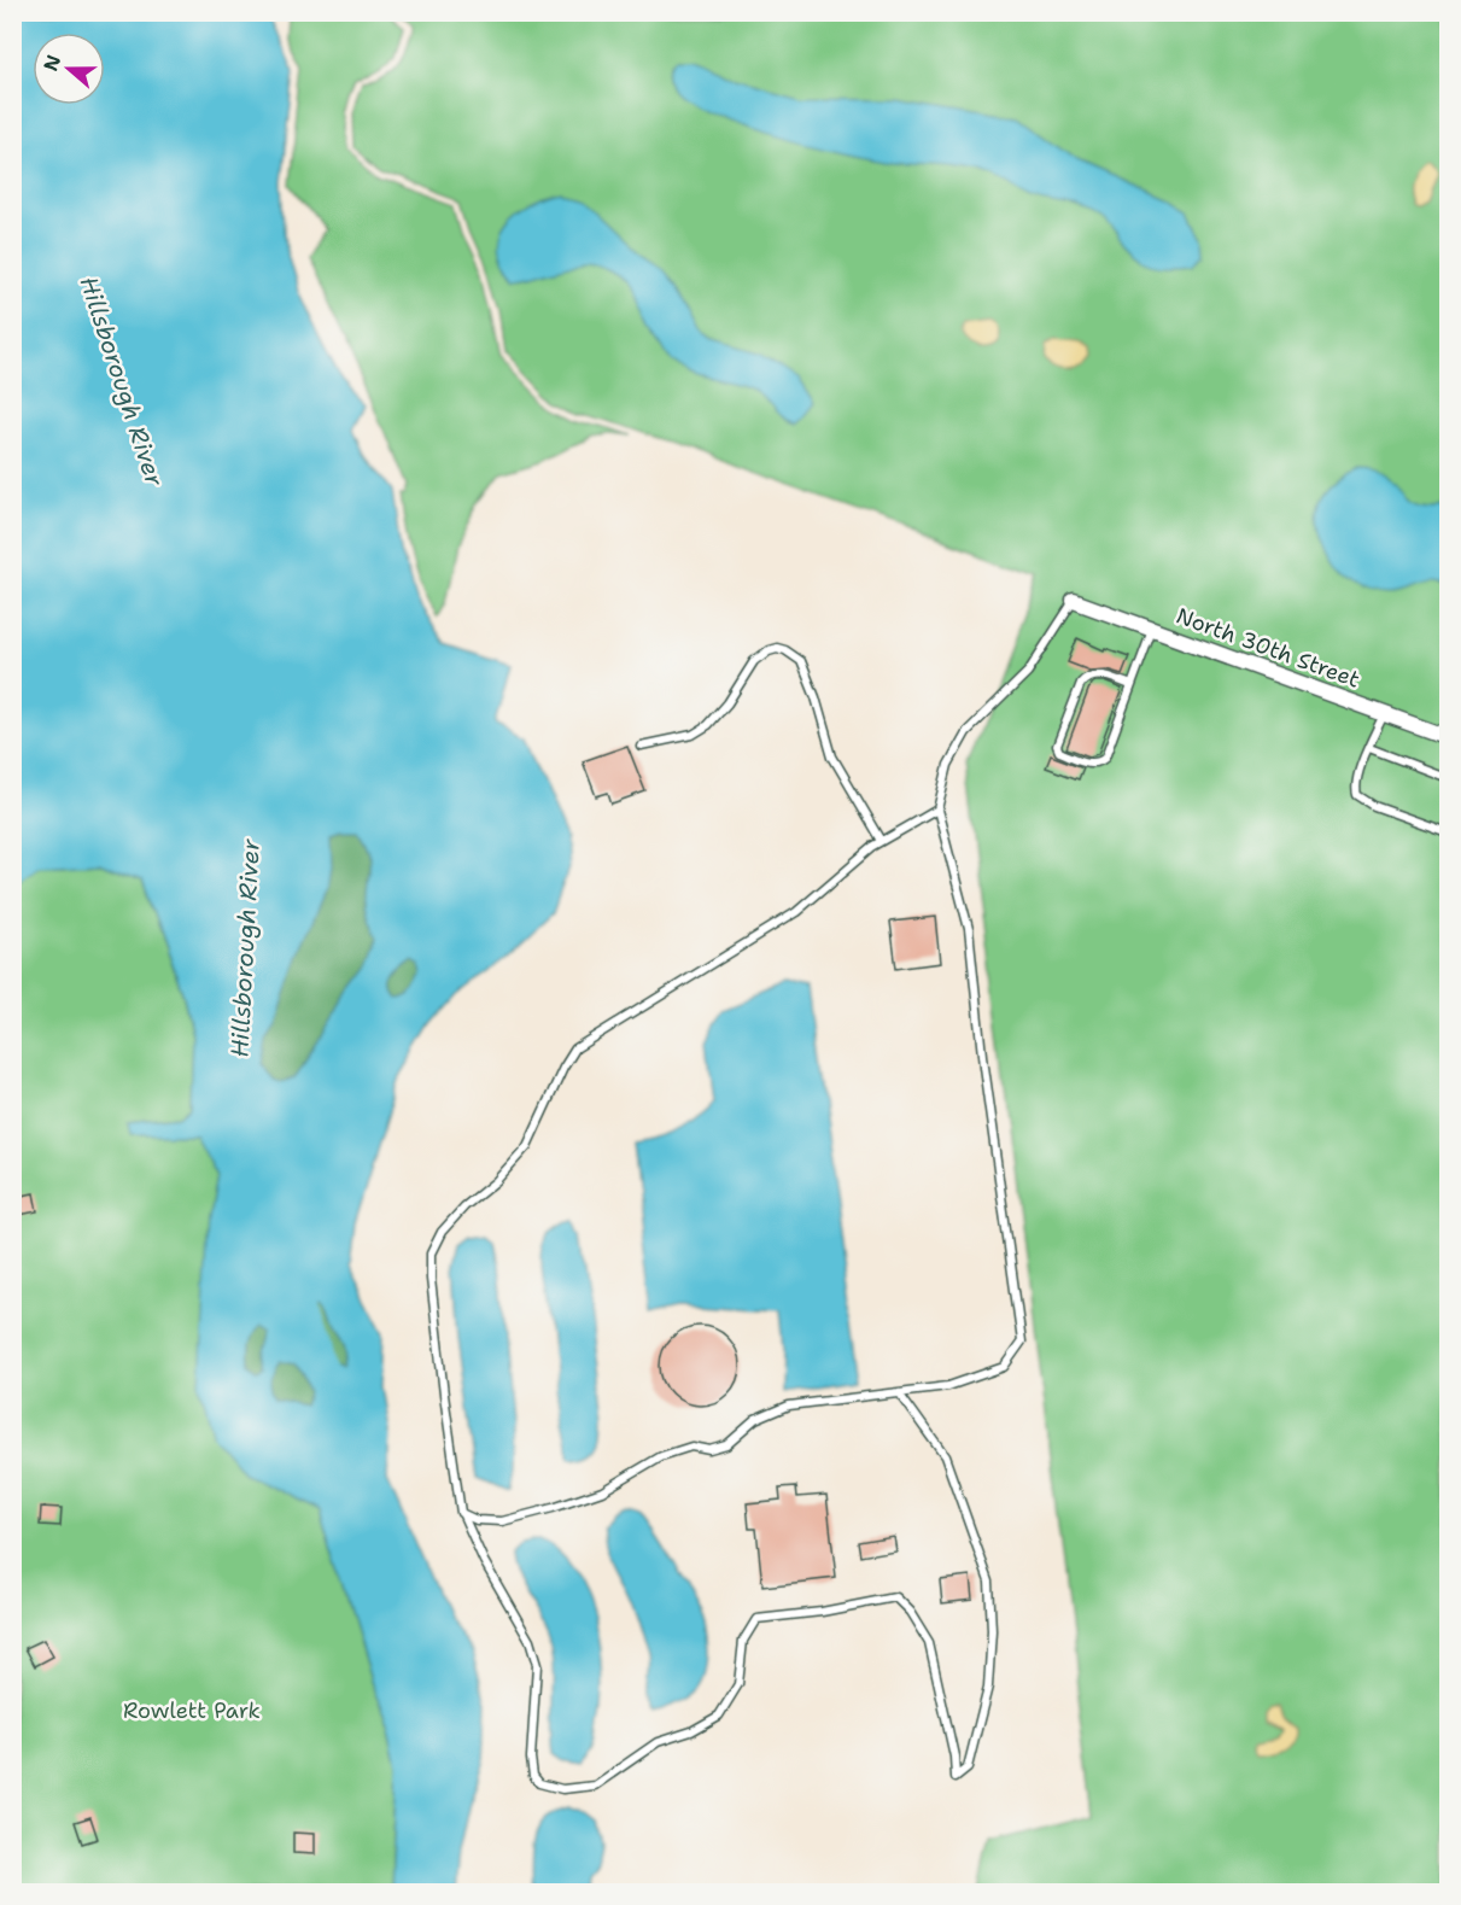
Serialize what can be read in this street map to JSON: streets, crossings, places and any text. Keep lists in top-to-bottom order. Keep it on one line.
{"streets":{"street":["North 30th Street"]},"water":["Hillsborough River"],"parks":["Rowlett Park"],"north":"left"}
